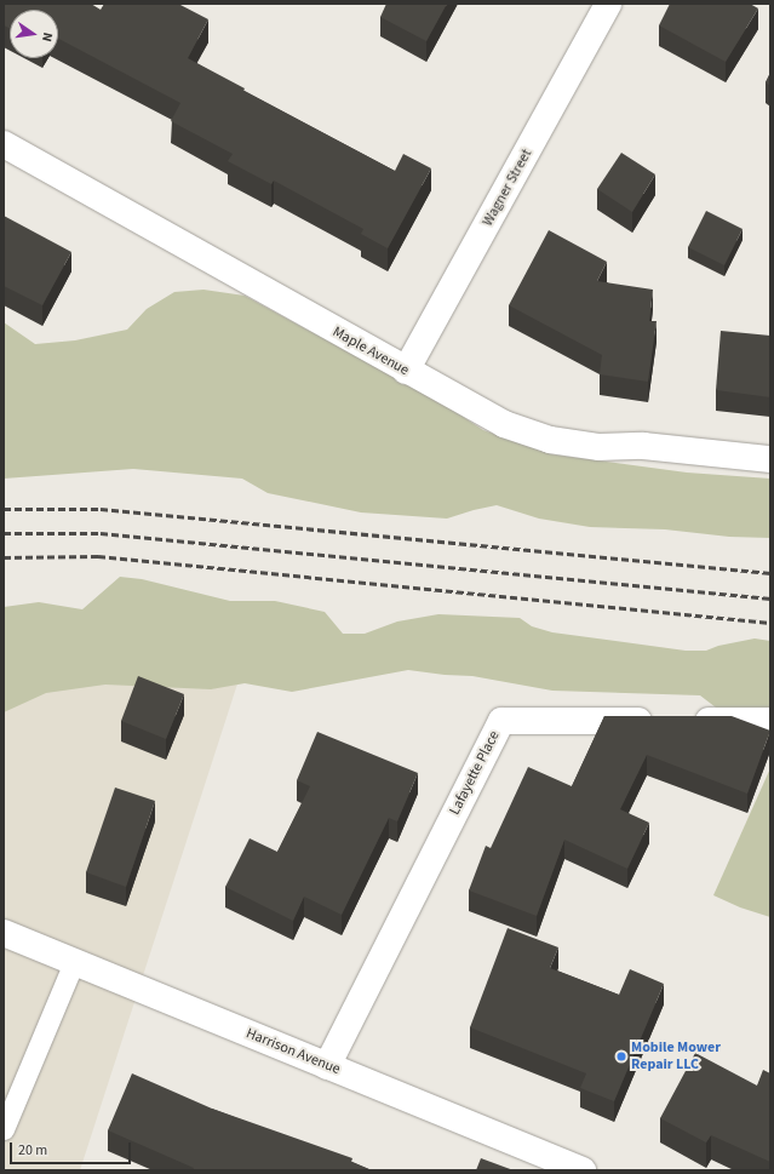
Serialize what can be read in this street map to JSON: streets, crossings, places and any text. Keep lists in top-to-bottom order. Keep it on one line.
{"streets":{"street":["Wagner Street","Maple Avenue","Lafayette Place","Harrison Avenue"]},"crossings":[["Wagner Street","Maple Avenue"],["Lafayette Place","Harrison Avenue"]],"places":["Mobile Mower Repair LLC"],"scale_bar":"20 m","north":"right"}
